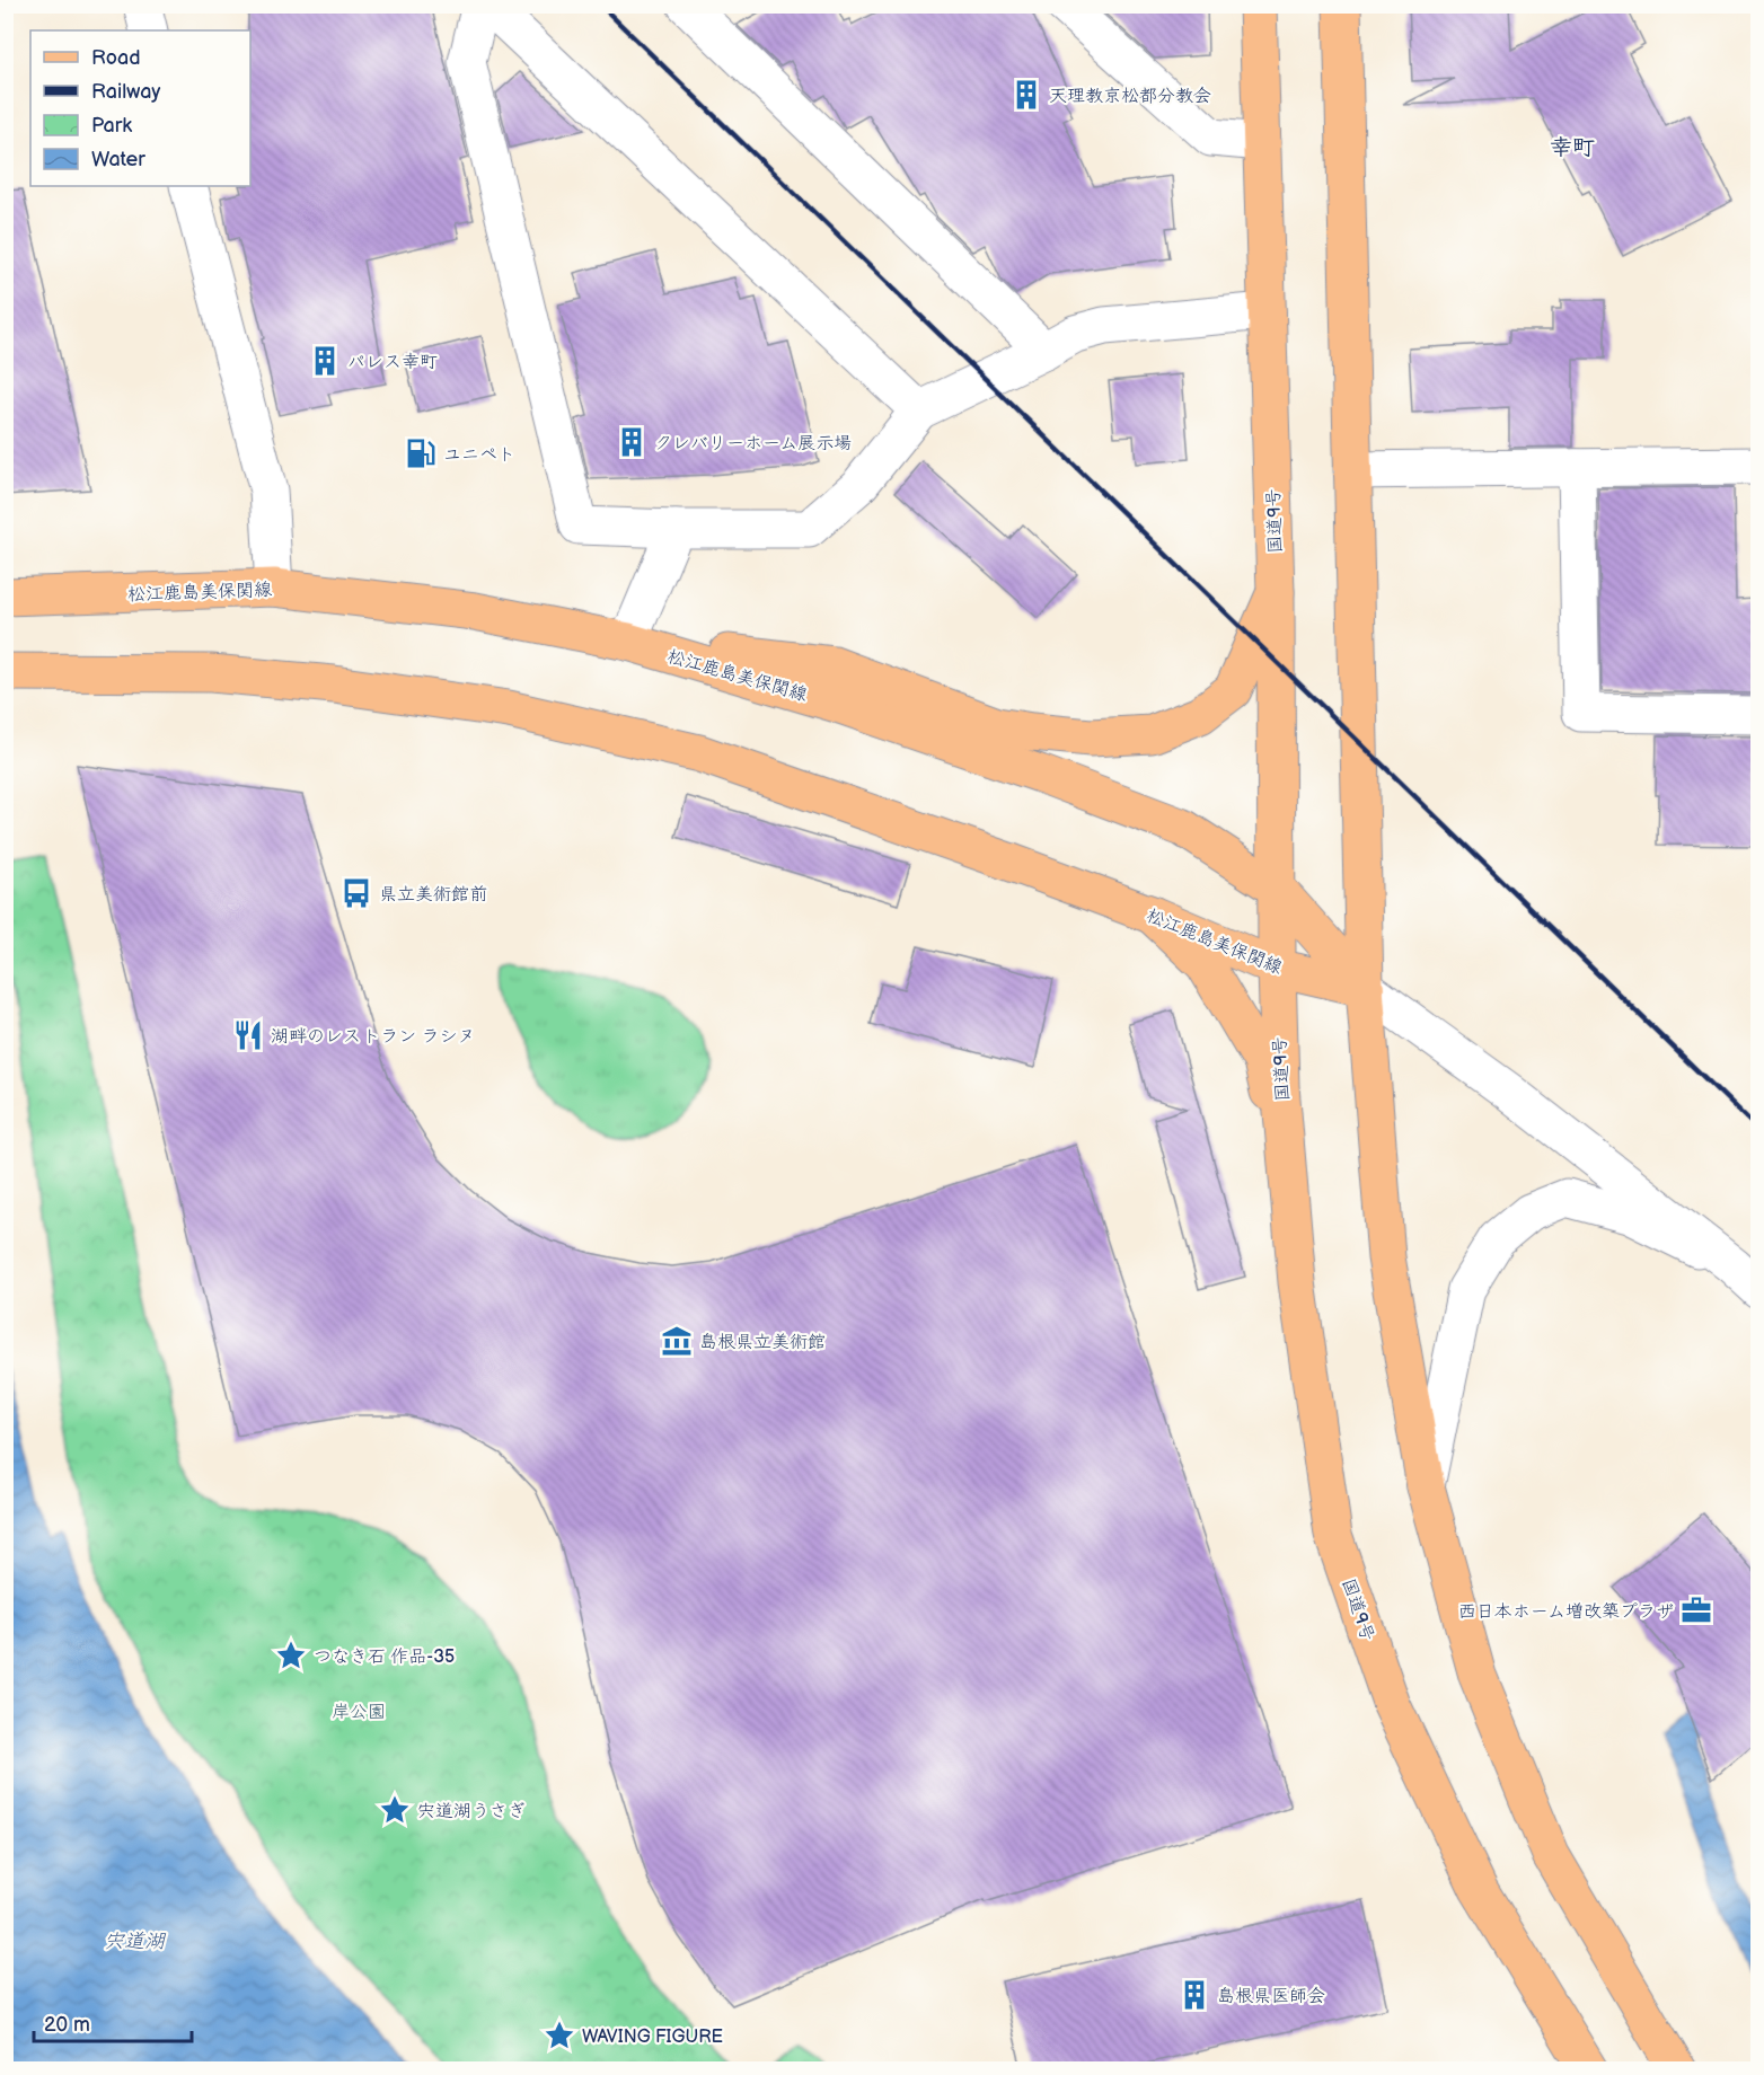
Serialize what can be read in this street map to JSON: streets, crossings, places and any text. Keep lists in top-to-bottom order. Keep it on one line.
{"streets":{"main road":["国道9号","松江鹿島美保関線"]},"crossings":[["国道9号","松江鹿島美保関線"]],"districts":["幸町"],"water":["宍道湖"],"parks":["岸公園"],"places":{"building":["天理教京松都分教会","パレス幸町","クレバリーホーム展示場","島根県医師会"],"fuel station":["ユニペト"],"bus stop":["県立美術館前"],"restaurant":["湖畔のレストラン ラシヌ"],"museum":["島根県立美術館"],"office":["西日本ホーム増改築プラザ"],"place":["つなき石 作品-35","宍道湖うさぎ","WAVING FIGURE"]},"legend":["Road","Railway","Park","Water"],"scale_bar":"20 m"}
